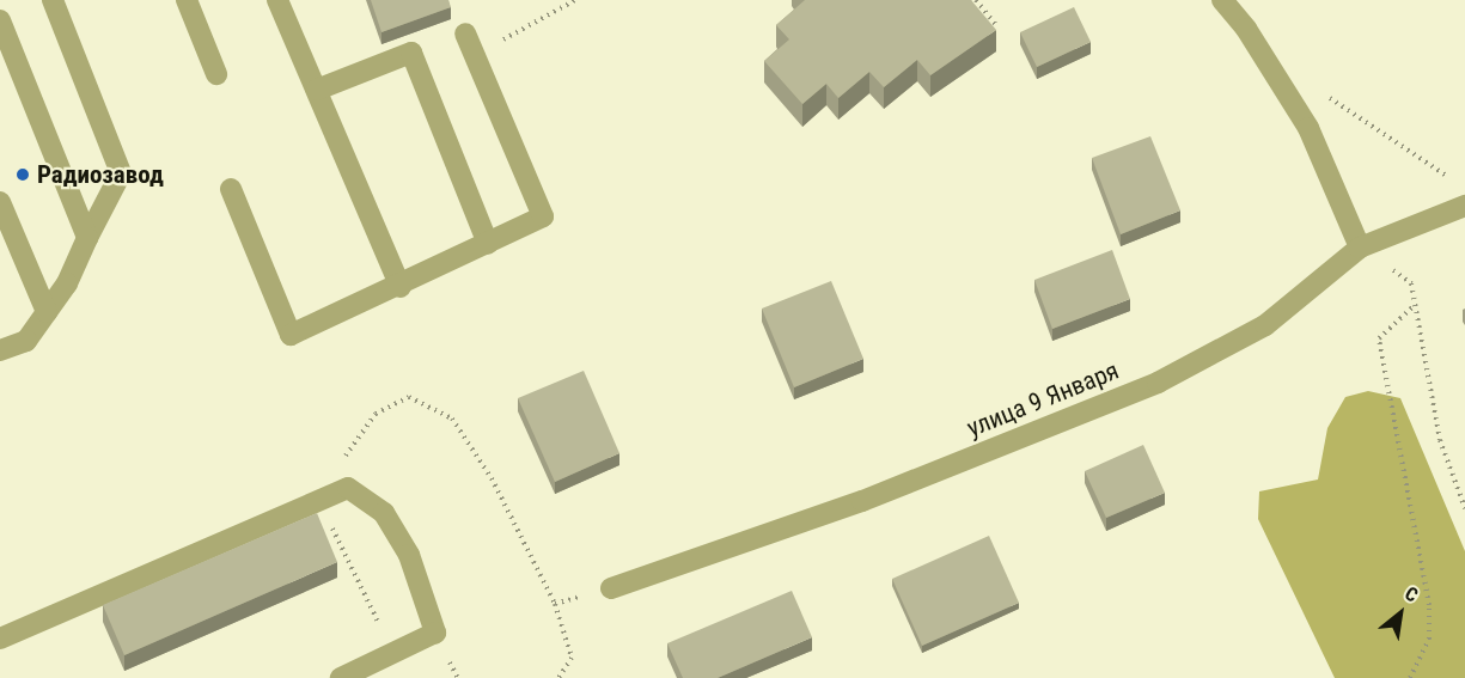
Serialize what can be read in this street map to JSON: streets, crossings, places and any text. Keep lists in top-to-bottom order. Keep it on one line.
{"streets":{"street":["улица 9 Января"]},"places":["Радиозавод"],"north":"top right"}
